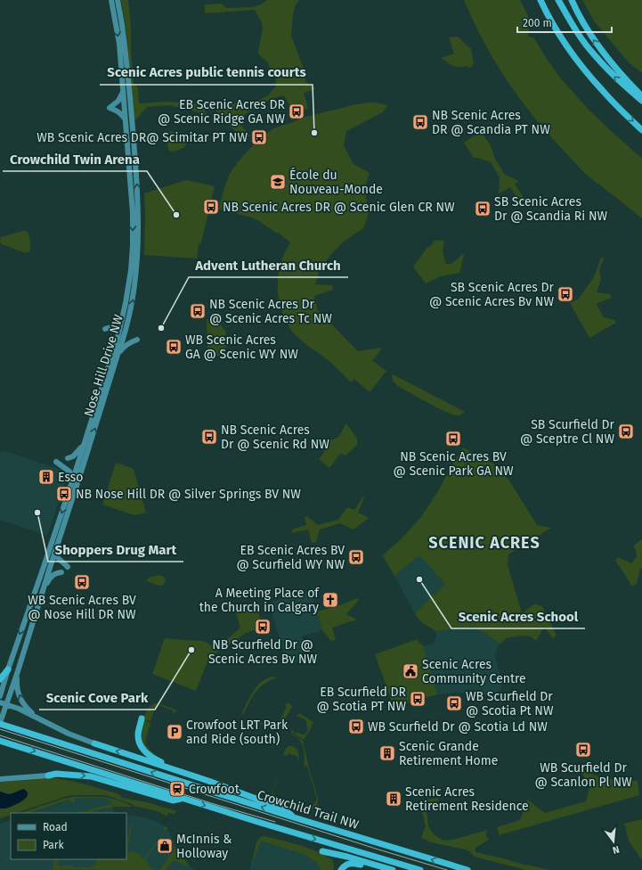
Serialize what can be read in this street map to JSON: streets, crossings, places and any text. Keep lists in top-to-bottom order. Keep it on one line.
{"streets":{"highway":["Crowchild Trail NW"],"main road":["Nose Hill Drive NW"]},"crossings":[["Nose Hill Drive NW","Crowchild Trail NW"]],"districts":["SCENIC ACRES"],"places":{"bus stop":["EB Scenic Acres DR @ Scenic Ridge GA NW","NB Scenic Acres DR @ Scandia PT NW","WB Scenic Acres DR@ Scimitar PT NW","NB Scenic Acres DR @ Scenic Glen CR NW","SB Scenic Acres Dr @ Scandia Ri NW","SB Scenic Acres Dr @ Scenic Acres Bv NW","NB Scenic Acres Dr @ Scenic Acres Tc NW","WB Scenic Acres GA @ Scenic WY NW","SB Scurfield Dr @ Sceptre Cl NW","NB Scenic Acres Dr @ Scenic Rd NW","NB Scenic Acres BV @ Scenic Park GA NW","NB Nose Hill DR @ Silver Springs BV NW","EB Scenic Acres BV @ Scurfield WY NW","WB Scenic Acres BV @ Nose Hill DR NW","NB Scurfield Dr @ Scenic Acres Bv NW","EB Scurfield DR @ Scotia PT NW","WB Scurfield Dr @ Scotia Pt NW","WB Scurfield Dr @ Scotia Ld NW","WB Scurfield Dr @ Scanlon Pl NW"],"other":["Scenic Acres public tennis courts","Crowchild Twin Arena","Advent Lutheran Church","Shoppers Drug Mart","Scenic Acres School","Scenic Cove Park"],"school or university":["École du Nouveau-Monde"],"building":["Esso","Scenic Grande Retirement Home","Scenic Acres Retirement Residence"],"church":["A Meeting Place of the Church in Calgary"],"public building":["Scenic Acres Community Centre"],"parking":["Crowfoot LRT Park and Ride (south)"],"station":["Crowfoot"],"shop":["McInnis & Holloway"]},"legend":["Road","Park"],"scale_bar":"200 m","north":"bottom"}
